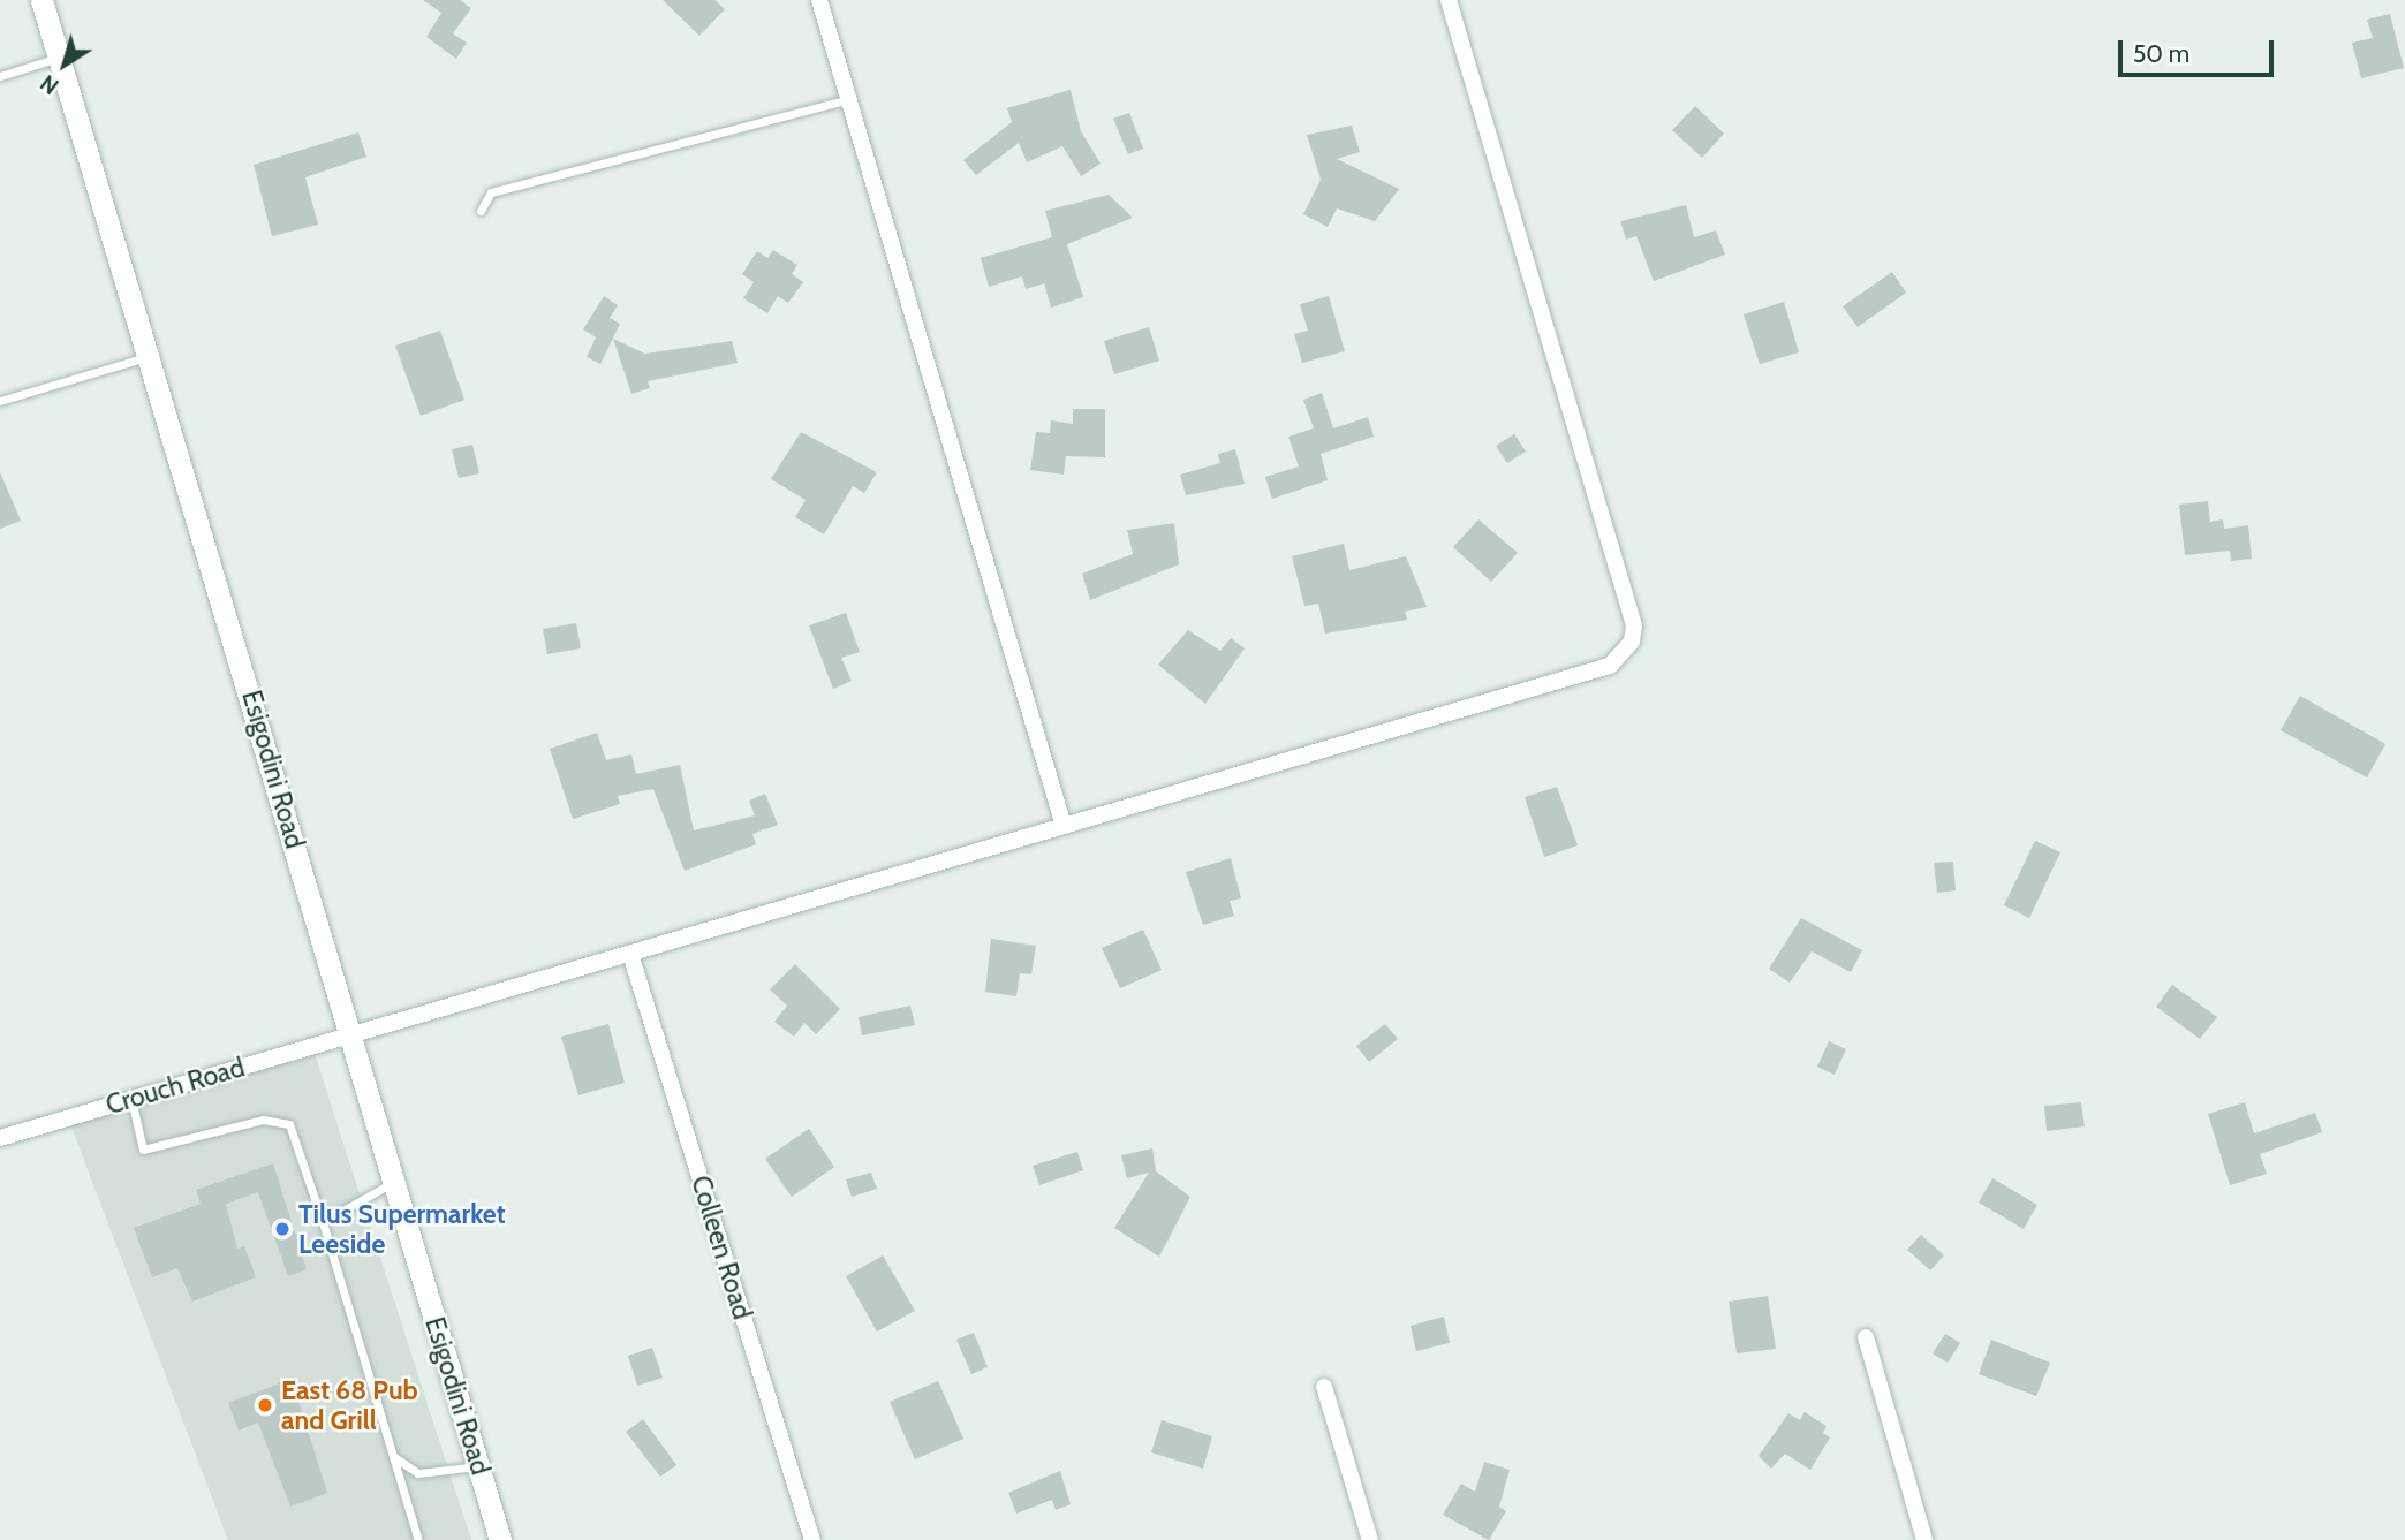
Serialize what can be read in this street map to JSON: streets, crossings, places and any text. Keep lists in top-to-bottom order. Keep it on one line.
{"streets":{"main road":["Esigodini Road"],"street":["Crouch Road","Colleen Road"]},"crossings":[["Esigodini Road","Crouch Road"],["Crouch Road","Colleen Road"]],"places":["Tilus Supermarket Leeside","East 68 Pub and Grill"],"scale_bar":"50 m","north":"bottom left"}
